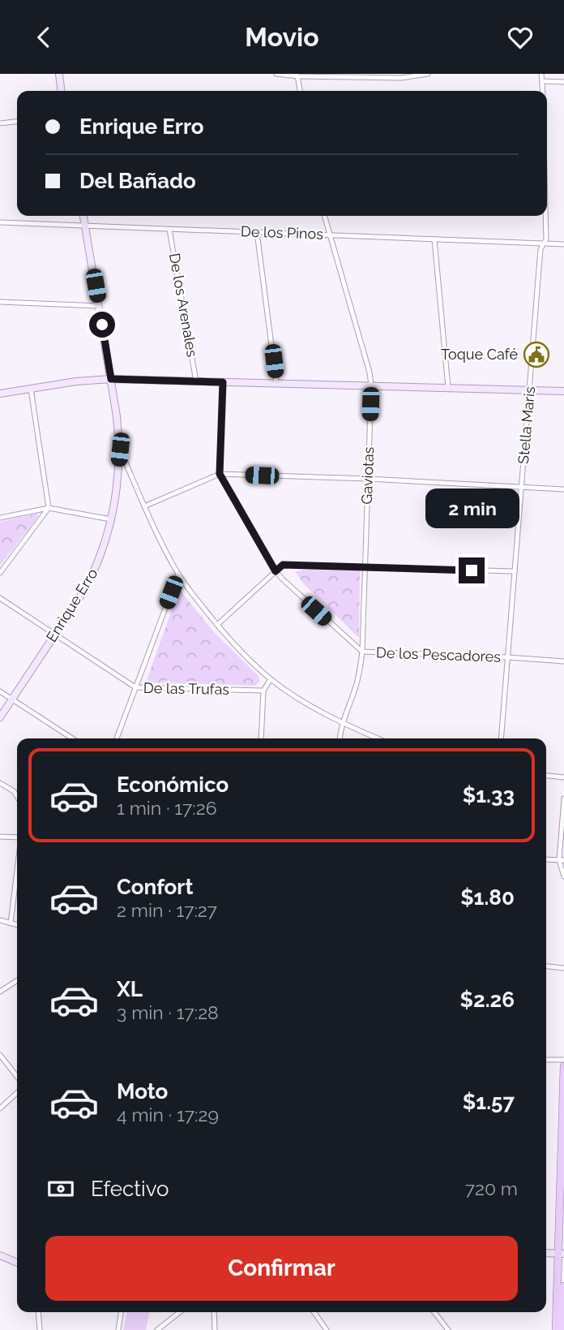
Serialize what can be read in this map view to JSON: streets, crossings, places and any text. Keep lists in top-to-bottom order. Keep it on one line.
{"streets":{"street":["De los Pinos","De los Arenales","Stella Maris","Gaviotas","Enrique Erro","De los Pescadores","De las Trufas"]},"crossings":[["De los Pinos","De los Arenales"],["De los Pinos","Stella Maris"],["De los Pinos","Gaviotas"],["De los Pinos","Enrique Erro"],["Stella Maris","De los Pescadores"],["Gaviotas","De los Pescadores"],["Enrique Erro","De las Trufas"]],"places":{"public building":["Toque Café"]},"page":{"header":"Movio","banner":["Enrique Erro","Del Bañado"],"bubble":"2 min","list":[{"name":"Económico","note":"1 min · 17:26","value":"$1.33"},{"name":"Confort","note":"2 min · 17:27","value":"$1.80"},{"name":"XL","note":"3 min · 17:28","value":"$2.26"},{"name":"Moto","note":"4 min · 17:29","value":"$1.57"}],"pay":["Efectivo","720 m"],"buttons":"Confirmar"}}
